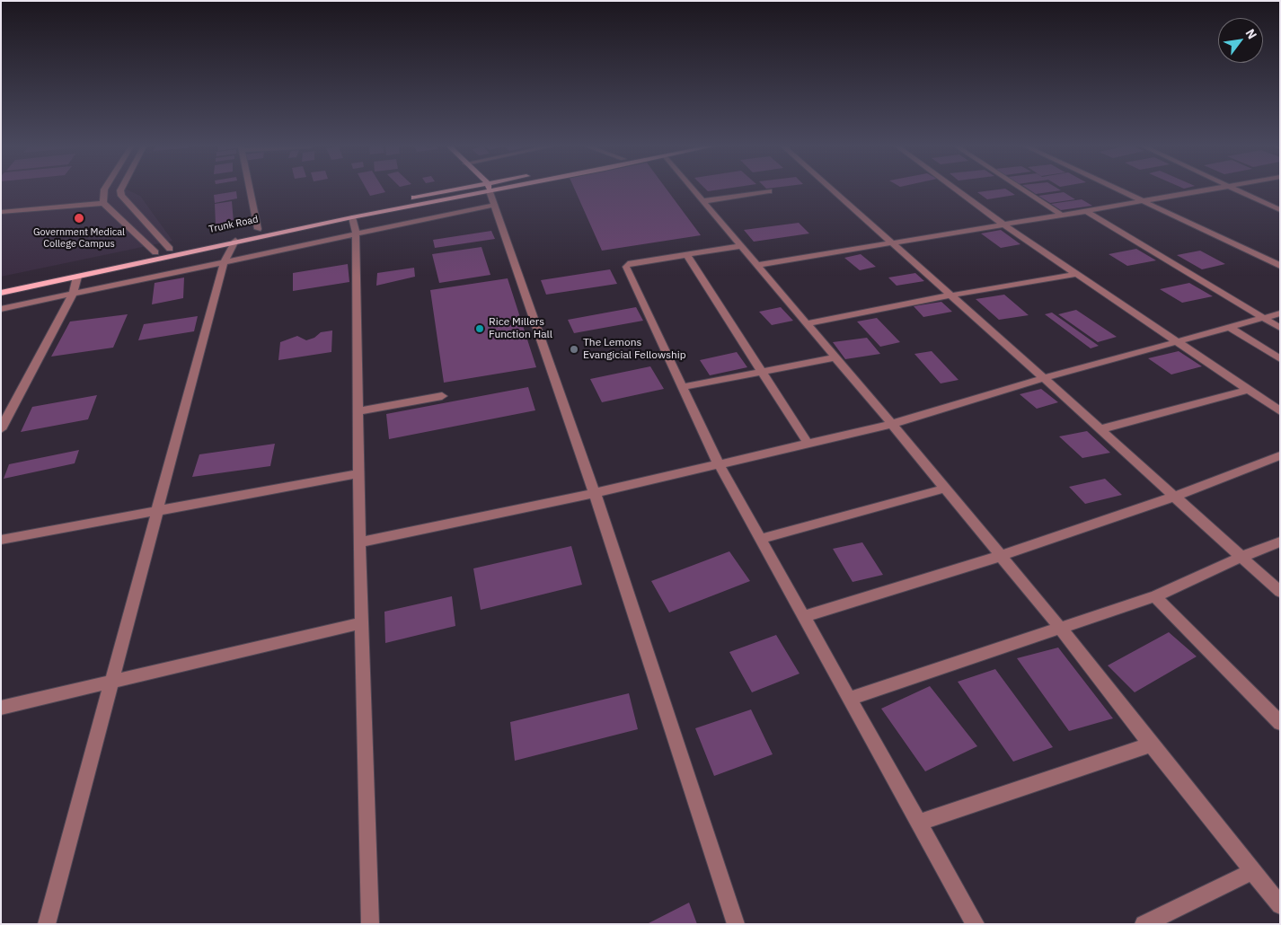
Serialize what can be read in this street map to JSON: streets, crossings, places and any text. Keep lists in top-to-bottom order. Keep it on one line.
{"streets":{"main road":["Trunk Road"]},"places":["Government Medical College Campus","Rice Millers Function Hall","The Lemons Evangicial Fellowship"],"north":"top right"}
